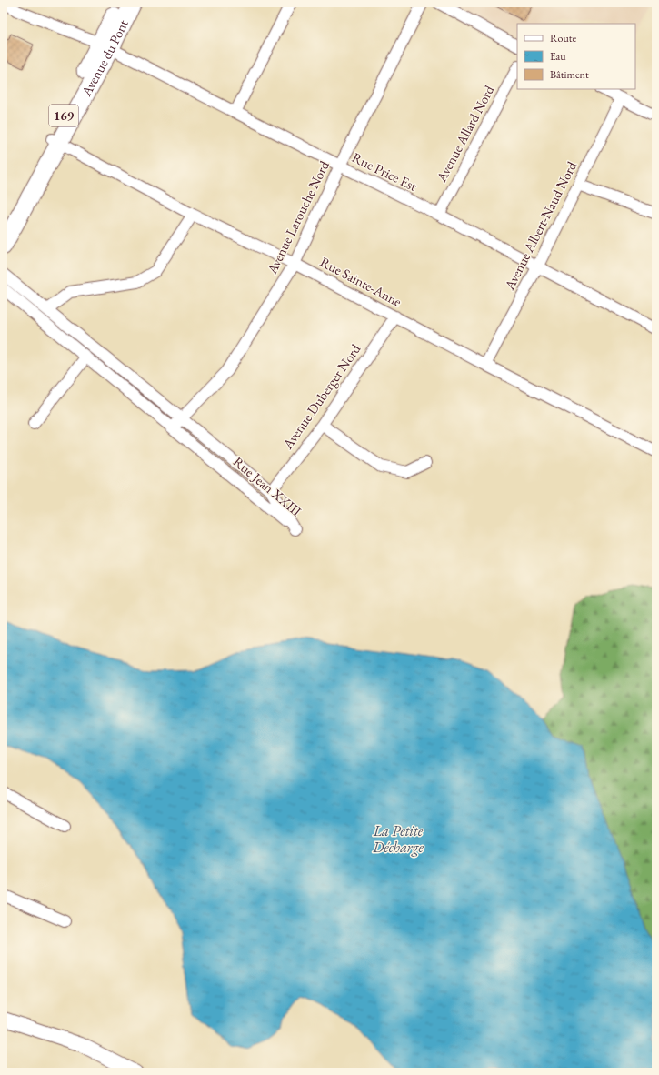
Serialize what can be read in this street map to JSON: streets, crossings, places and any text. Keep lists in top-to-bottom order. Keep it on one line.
{"streets":{"main road":["Avenue du Pont","169"],"street":["Avenue Allard Nord","Rue Price Est","Avenue Larouche Nord","Avenue Albert-Naud Nord","Rue Sainte-Anne","Avenue Duberger Nord","Rue Jean XXIII"]},"crossings":[["Avenue du Pont","Rue Price Est"],["Avenue du Pont","Rue Sainte-Anne"],["Avenue Allard Nord","Rue Price Est"],["Rue Price Est","Avenue Larouche Nord"],["Rue Price Est","Avenue Albert-Naud Nord"],["Avenue Larouche Nord","Rue Sainte-Anne"],["Avenue Larouche Nord","Rue Jean XXIII"],["Avenue Albert-Naud Nord","Rue Sainte-Anne"],["Rue Sainte-Anne","Avenue Duberger Nord"],["Avenue Duberger Nord","Rue Jean XXIII"]],"water":["La Petite Décharge"],"legend":["Route","Eau","Bâtiment"]}
